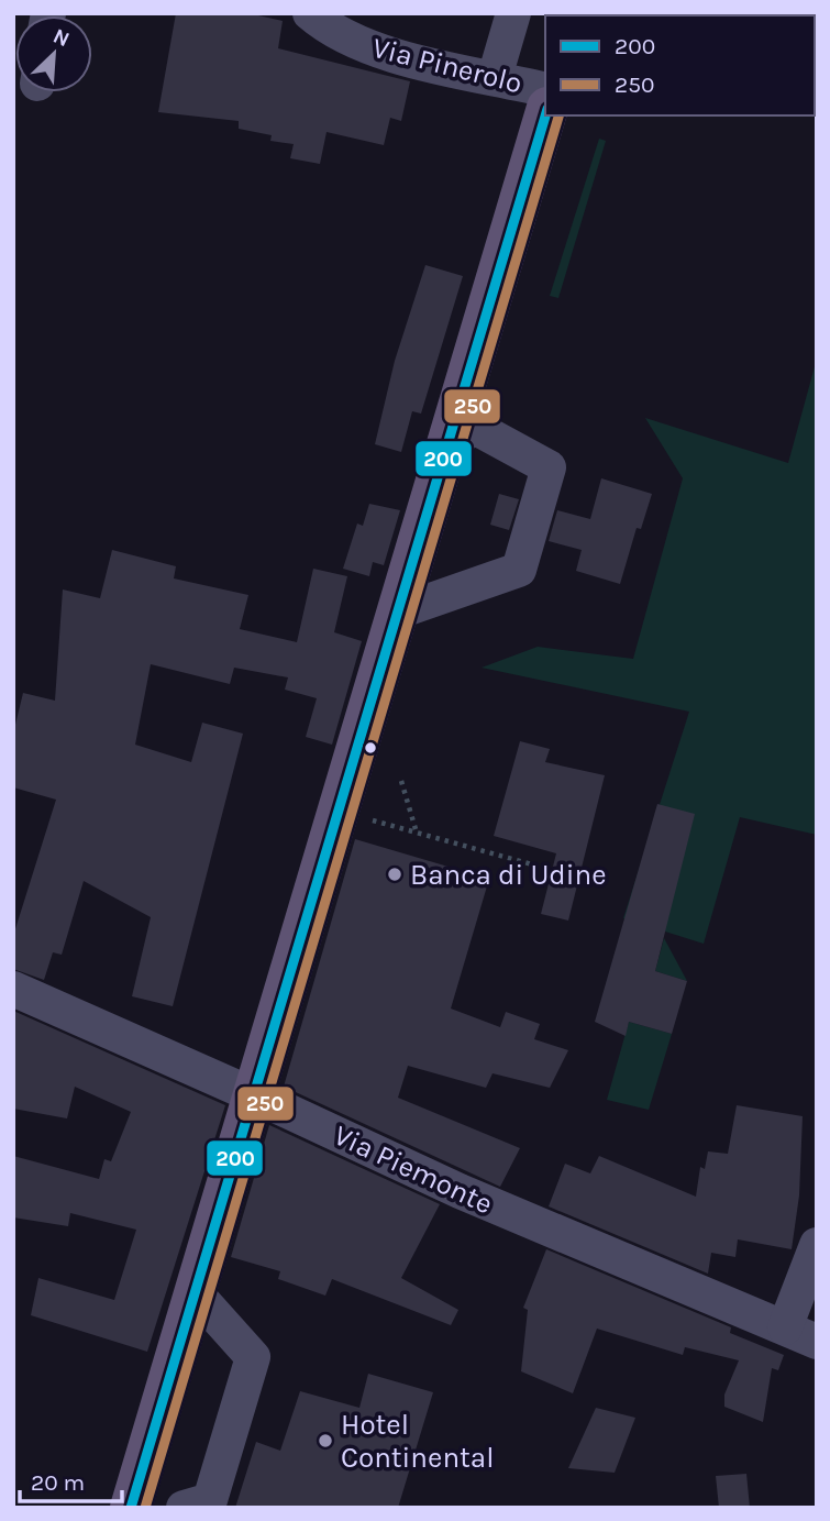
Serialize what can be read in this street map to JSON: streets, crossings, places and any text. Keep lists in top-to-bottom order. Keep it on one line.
{"streets":{"street":["Via Pinerolo","Via Piemonte"]},"places":["Banca di Udine","Hotel Continental"],"lines":["transit line 200","transit line 250"],"legend":["200","250"],"scale_bar":"20 m","north":"top right"}
